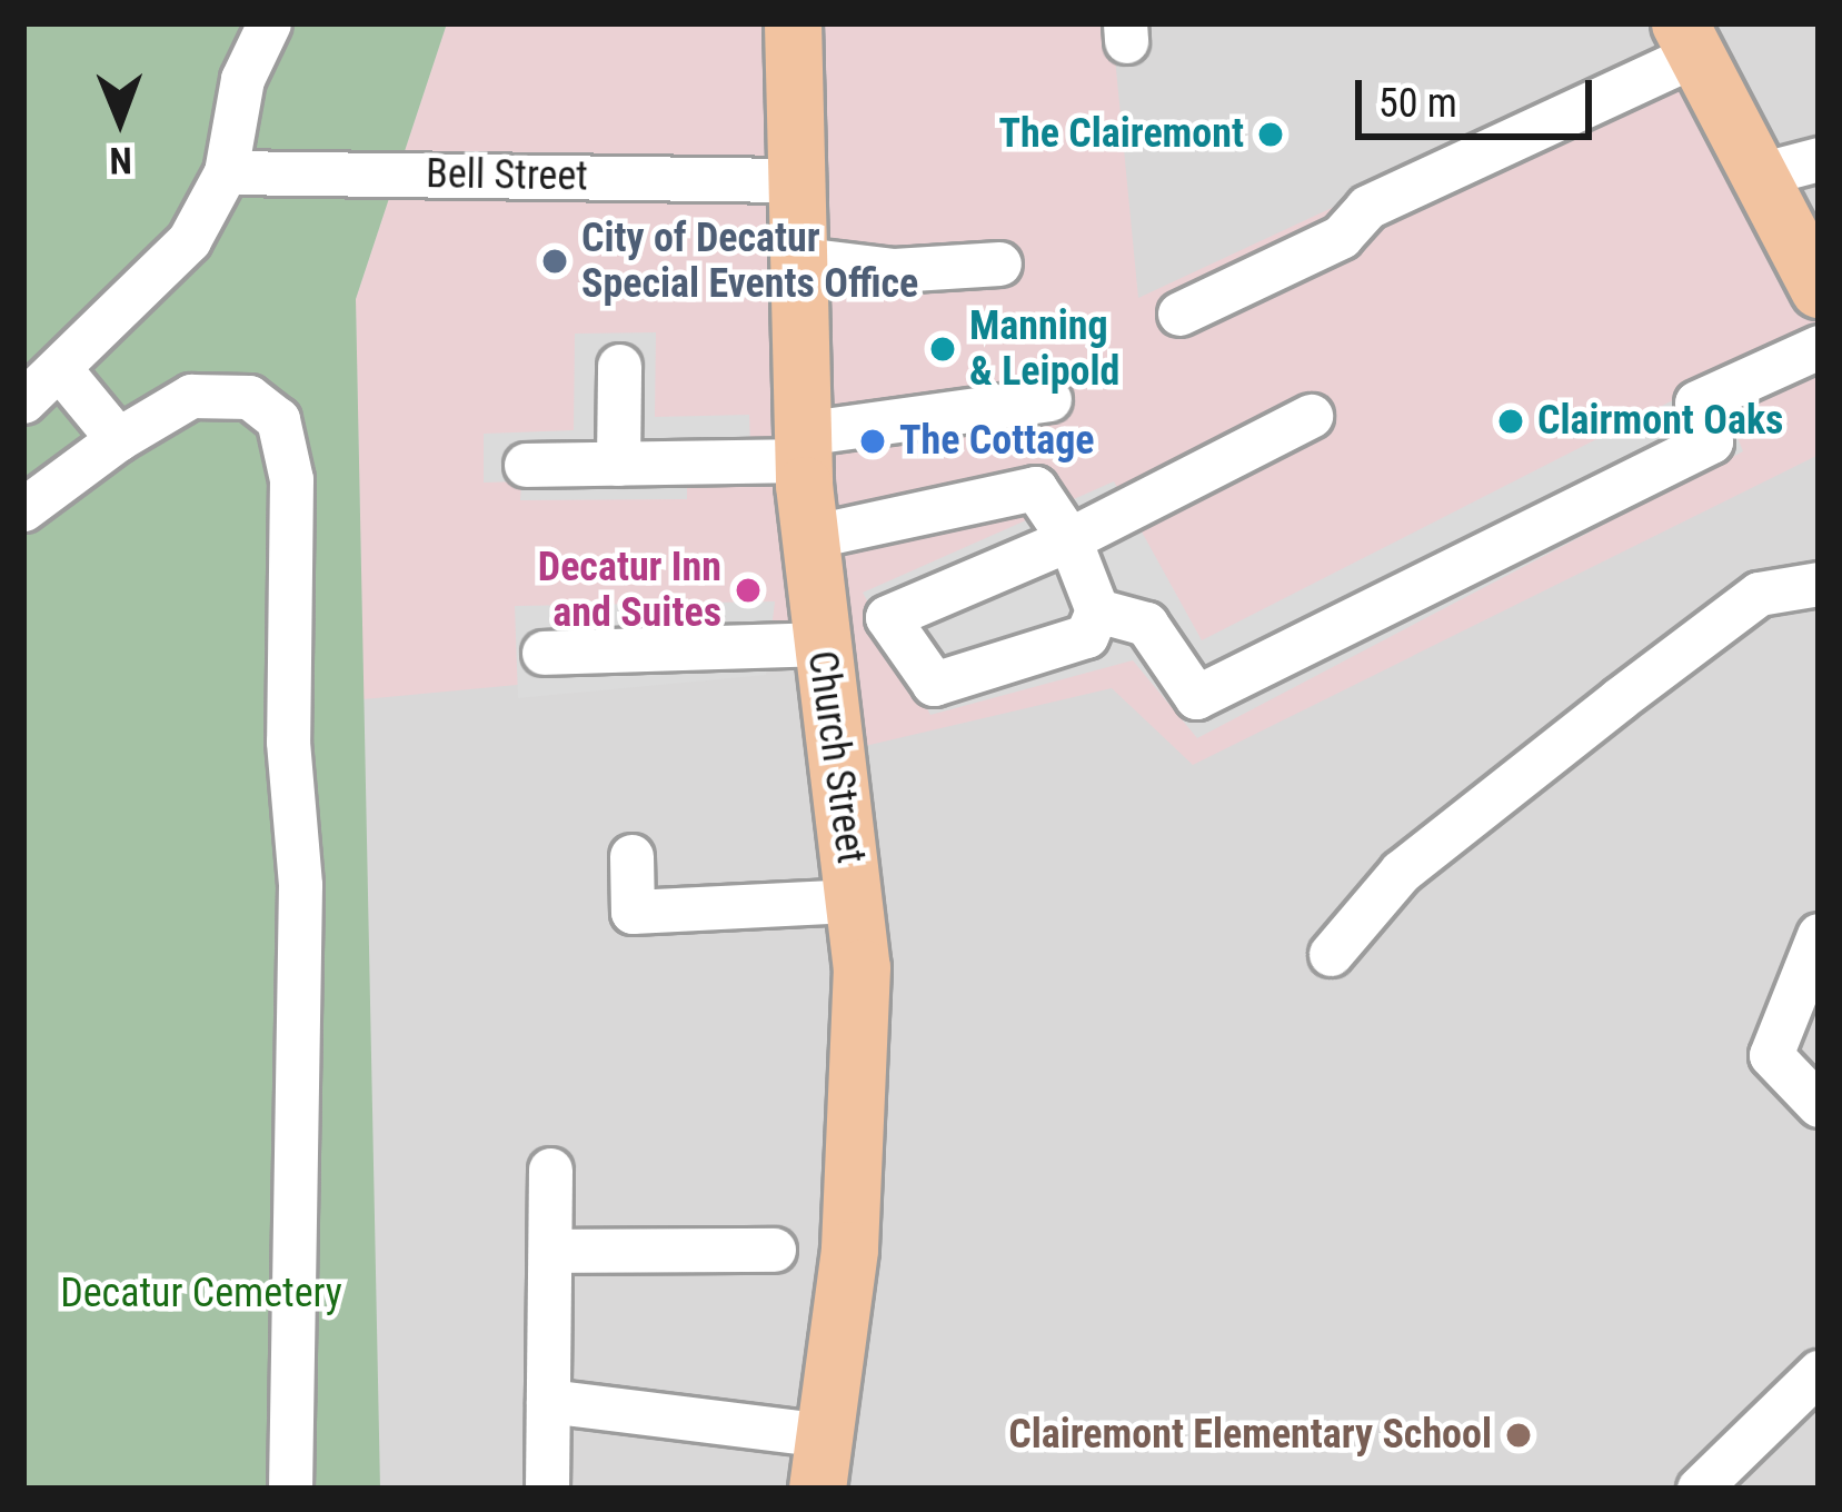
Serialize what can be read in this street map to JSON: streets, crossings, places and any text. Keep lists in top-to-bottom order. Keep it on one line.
{"streets":{"main road":["Church Street"],"street":["Bell Street"]},"crossings":[["Bell Street","Church Street"]],"parks":["Decatur Cemetery"],"places":["The Clairemont","City of Decatur Special Events Office","Manning & Leipold","Clairmont Oaks","The Cottage","Decatur Inn and Suites","Clairemont Elementary School"],"scale_bar":"50 m","north":"bottom"}
